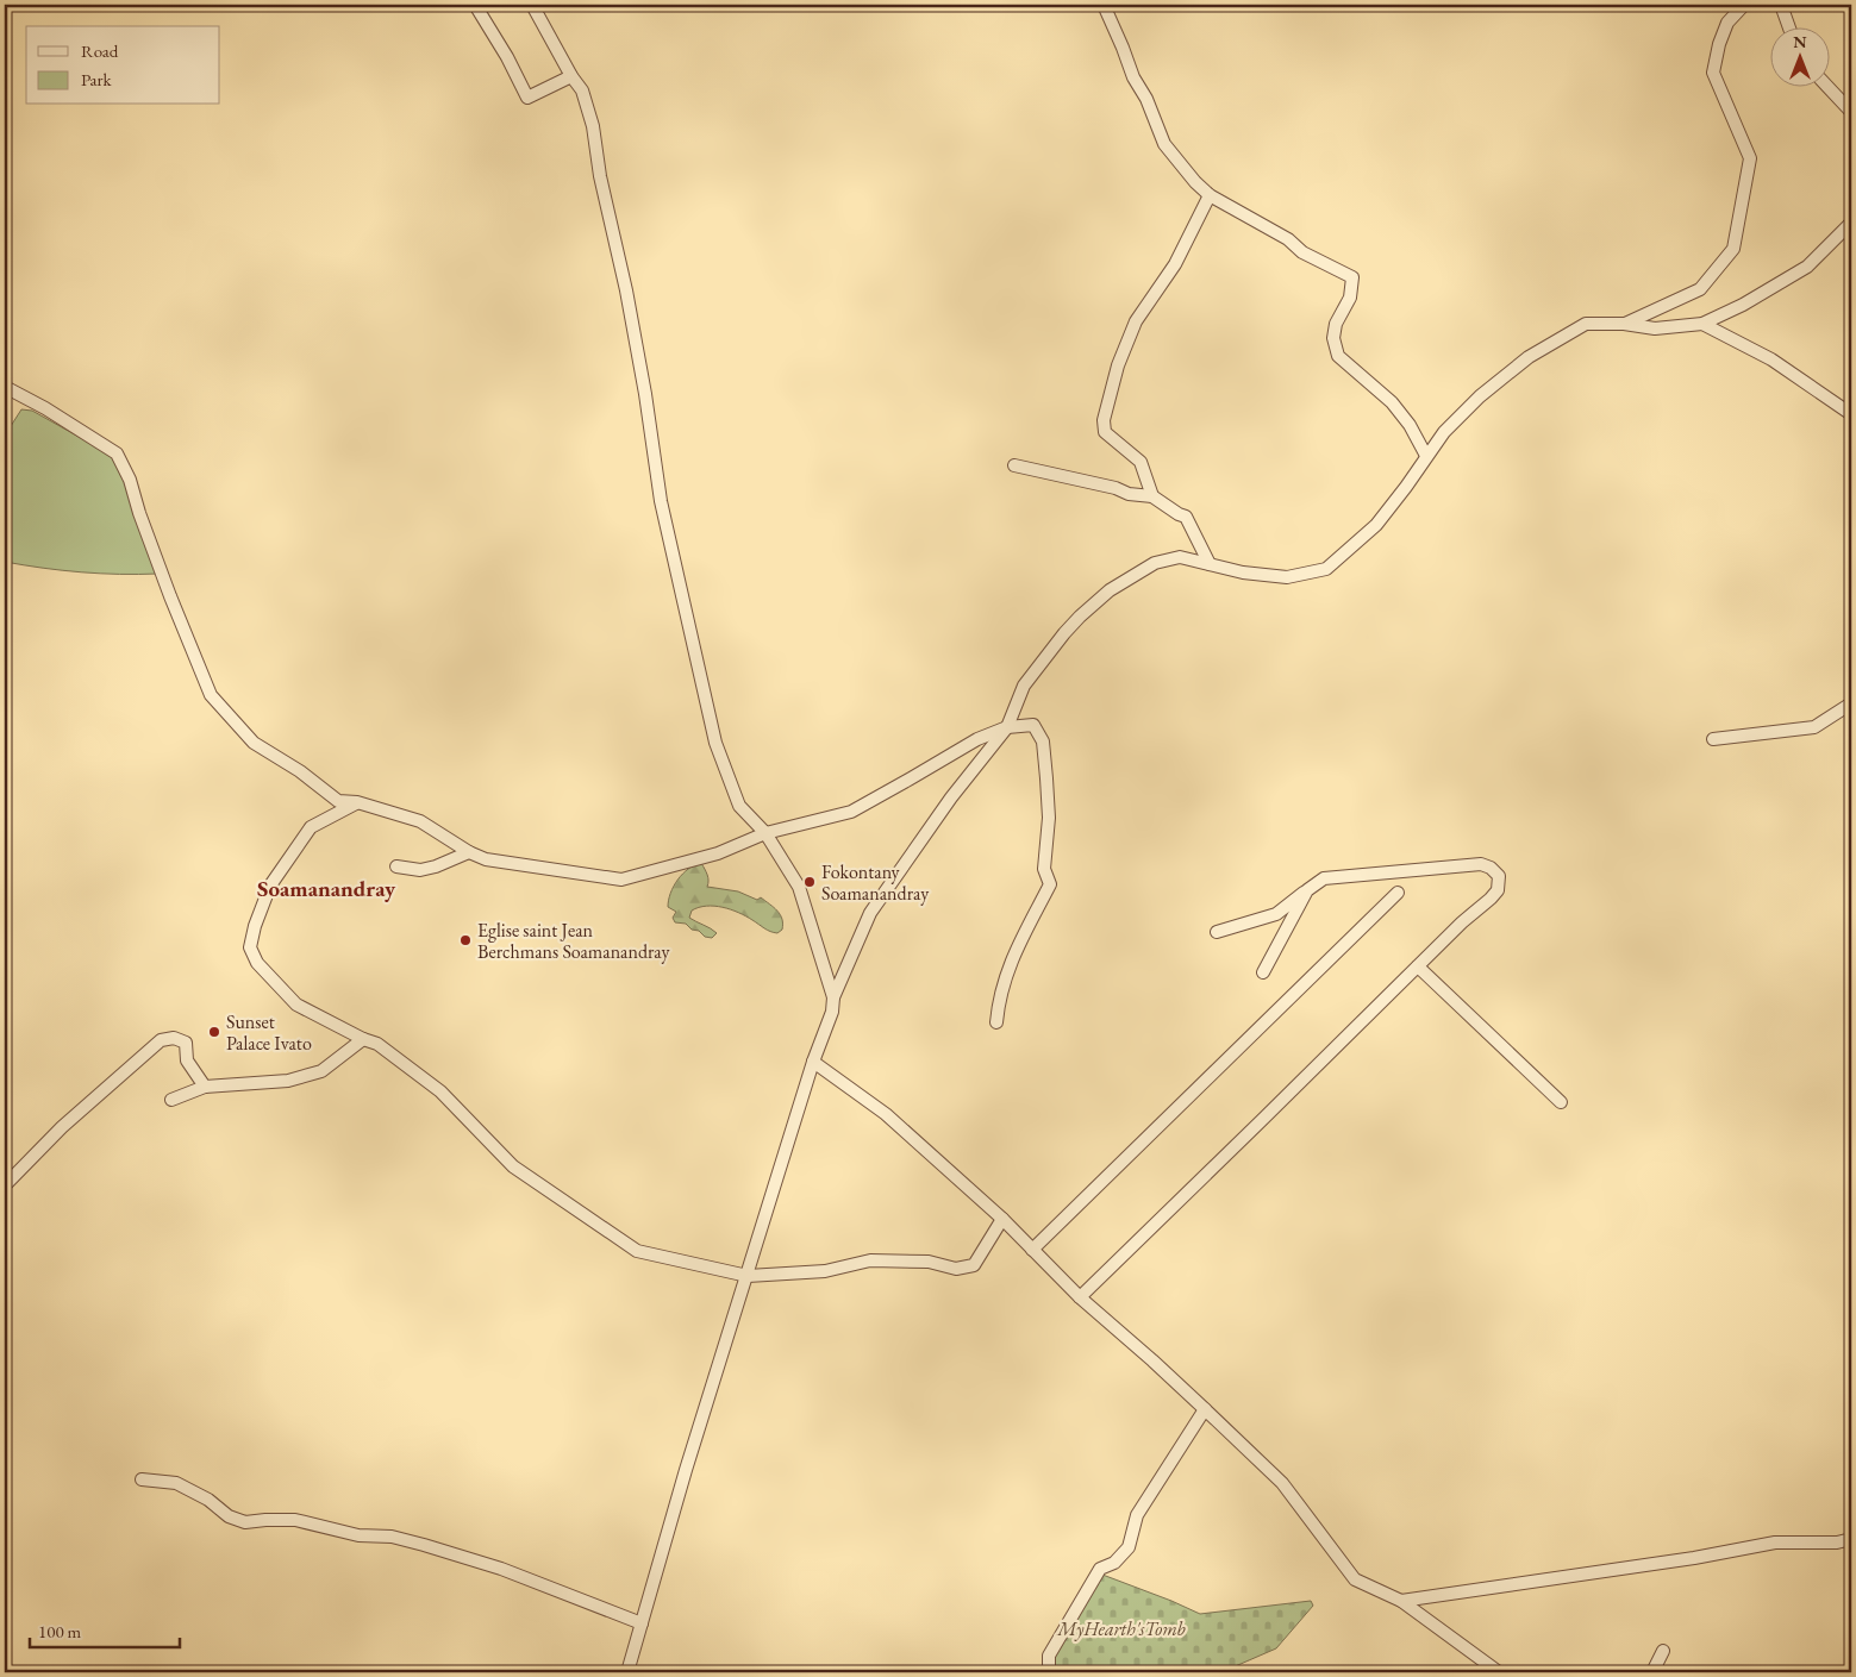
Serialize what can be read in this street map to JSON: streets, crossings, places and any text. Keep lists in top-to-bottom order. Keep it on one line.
{"districts":["Soamanandray"],"parks":["MyHearth'sTomb"],"places":["Fokontany Soamanandray","Eglise saint Jean Berchmans Soamanandray","Sunset Palace Ivato"],"legend":["Road","Park"],"scale_bar":"100 m","north":"top"}
